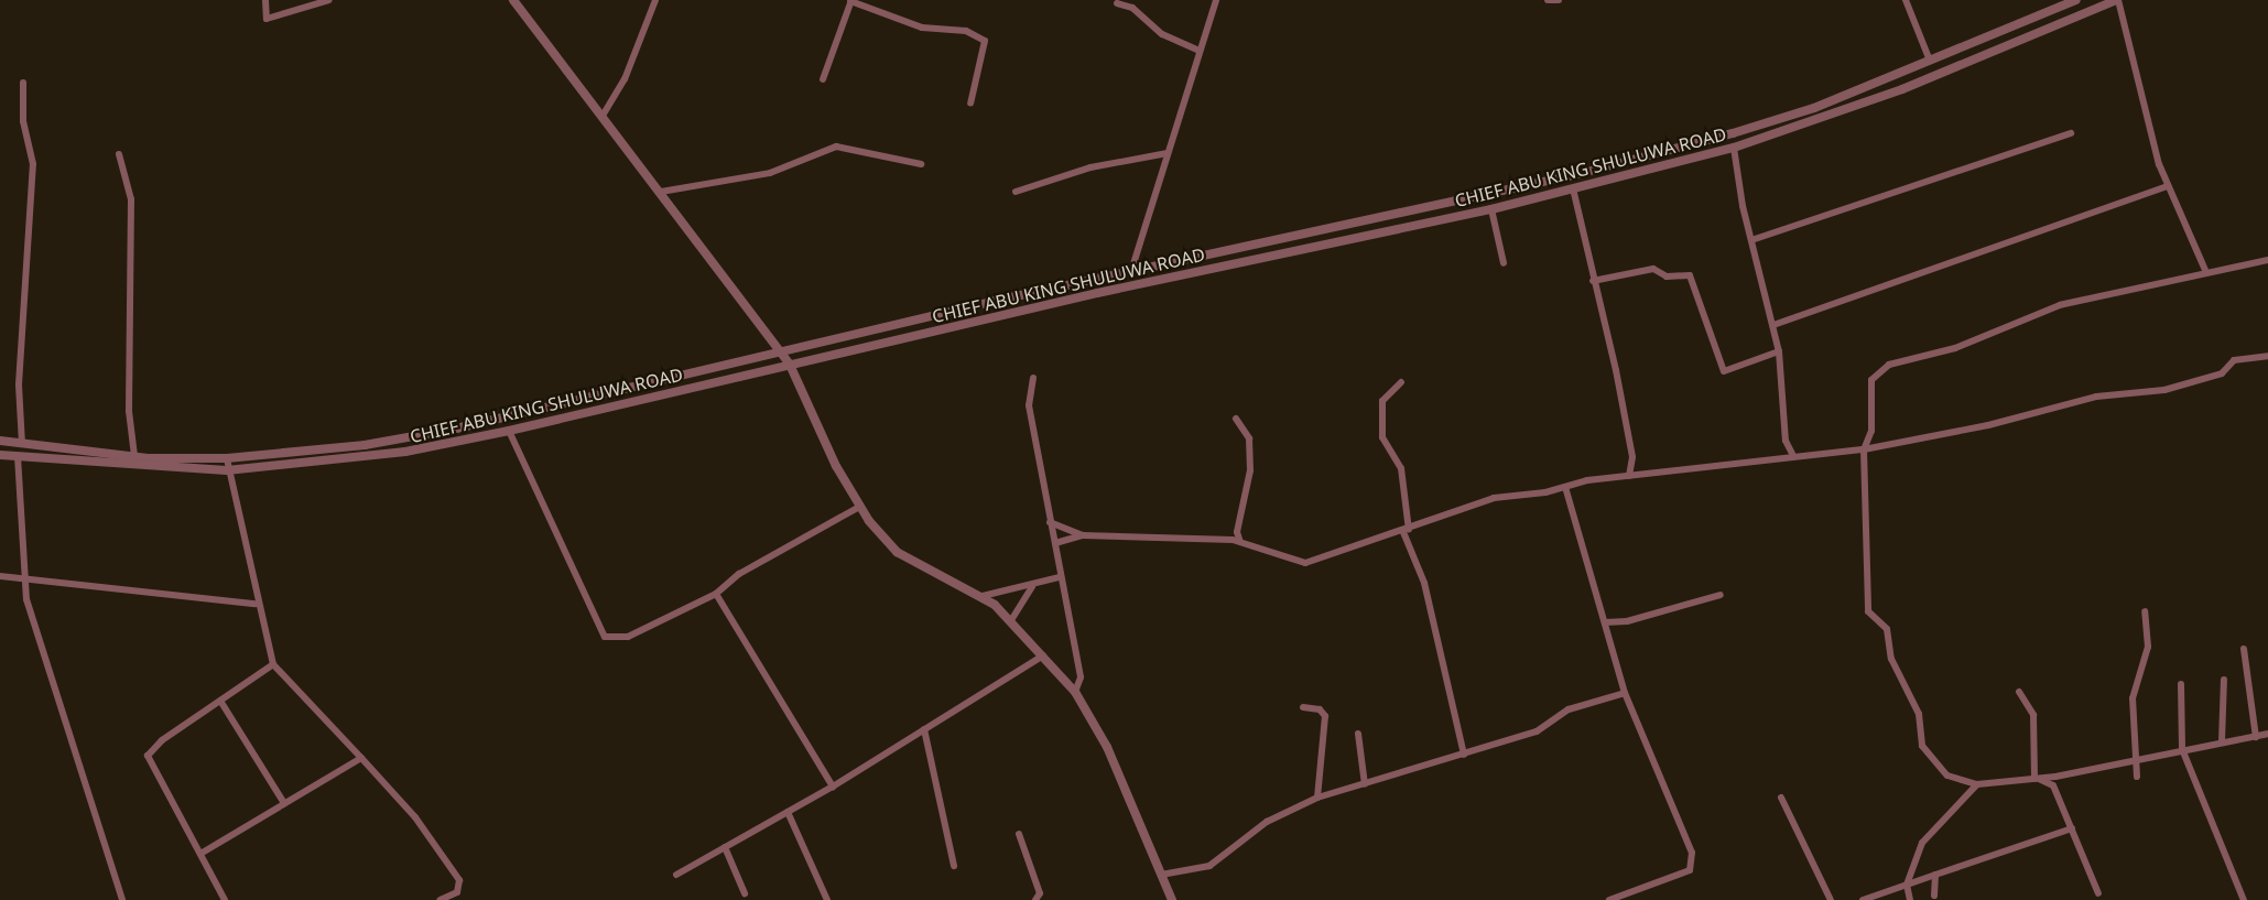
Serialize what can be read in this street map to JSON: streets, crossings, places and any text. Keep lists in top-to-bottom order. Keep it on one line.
{"streets":{"street":["CHIEF ABU KING SHULUWA ROAD"]}}
